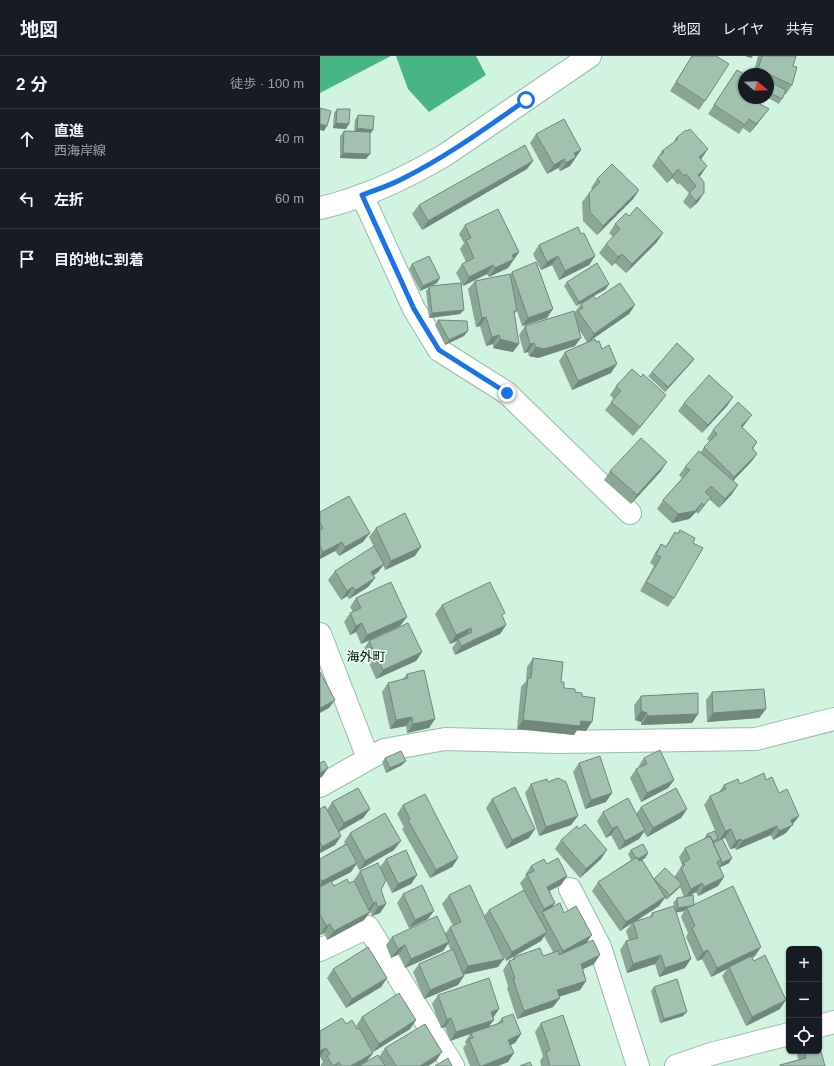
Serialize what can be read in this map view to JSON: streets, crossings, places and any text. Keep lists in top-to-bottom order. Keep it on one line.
{"districts":["海外町"],"north":"right","page":{"header":"地図","nav":["地図","レイヤ","共有"],"heading":["2 分","徒歩 · 100 m"],"list":[["直進","西海岸線","40 m"],["左折","60 m"],"目的地に到着"],"map_buttons":["+","−"]}}
